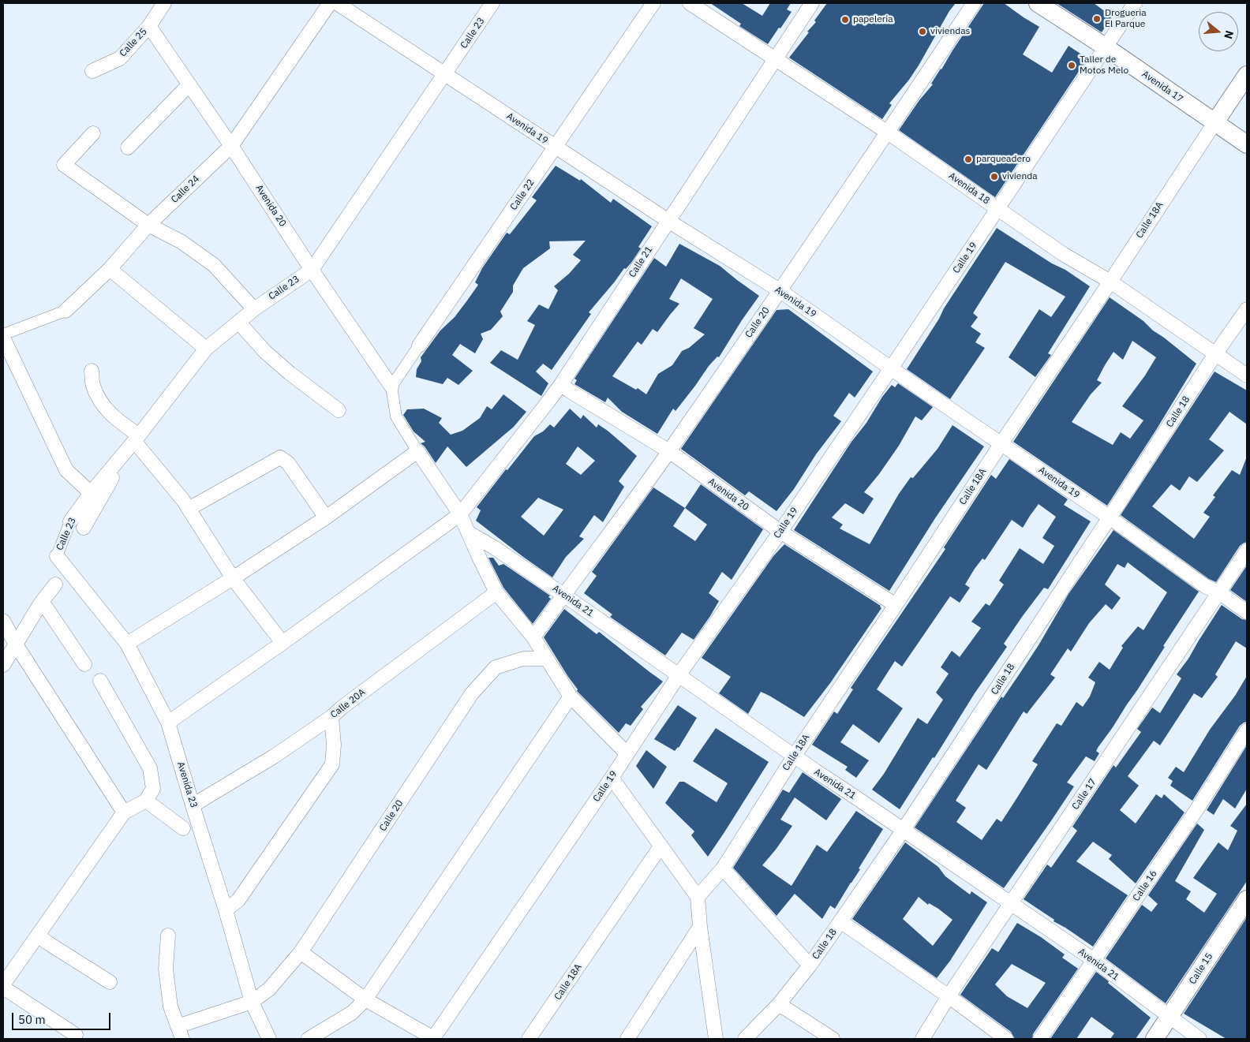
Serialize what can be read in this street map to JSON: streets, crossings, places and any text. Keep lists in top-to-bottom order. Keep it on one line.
{"streets":{"street":["Calle 23","Calle 25","Avenida 17","Avenida 19","Avenida 18","Calle 24","Calle 22","Avenida 20","Calle 18A","Calle 19","Calle 21","Calle 20","Calle 18","Avenida 21","Calle 20A","Avenida 23","Calle 17","Calle 16","Calle 15"]},"crossings":[["Calle 23","Avenida 19"],["Calle 23","Avenida 20"],["Calle 23","Avenida 23"],["Calle 25","Avenida 20"],["Avenida 17","Calle 18A"],["Avenida 17","Calle 19"],["Avenida 19","Calle 22"],["Avenida 19","Calle 18A"],["Avenida 19","Calle 19"],["Avenida 19","Calle 21"],["Avenida 19","Calle 20"],["Avenida 19","Calle 18"],["Avenida 19","Calle 17"],["Avenida 18","Calle 18A"],["Avenida 18","Calle 19"],["Avenida 18","Calle 21"],["Avenida 18","Calle 20"],["Avenida 18","Calle 18"],["Calle 24","Avenida 20"],["Calle 22","Avenida 20"],["Avenida 20","Calle 18A"],["Avenida 20","Calle 19"],["Avenida 20","Calle 21"],["Avenida 20","Calle 20"],["Calle 18A","Avenida 21"],["Calle 19","Avenida 21"],["Calle 21","Avenida 23"],["Calle 20","Avenida 21"],["Calle 20","Avenida 23"],["Calle 18","Avenida 21"],["Avenida 21","Calle 17"],["Avenida 21","Calle 16"],["Avenida 21","Calle 15"],["Calle 20A","Avenida 23"]],"places":["Drogueria El Parque","papeleria","viviendas","Taller de Motos Melo","parqueadero","vivienda"],"scale_bar":"50 m","north":"right"}
